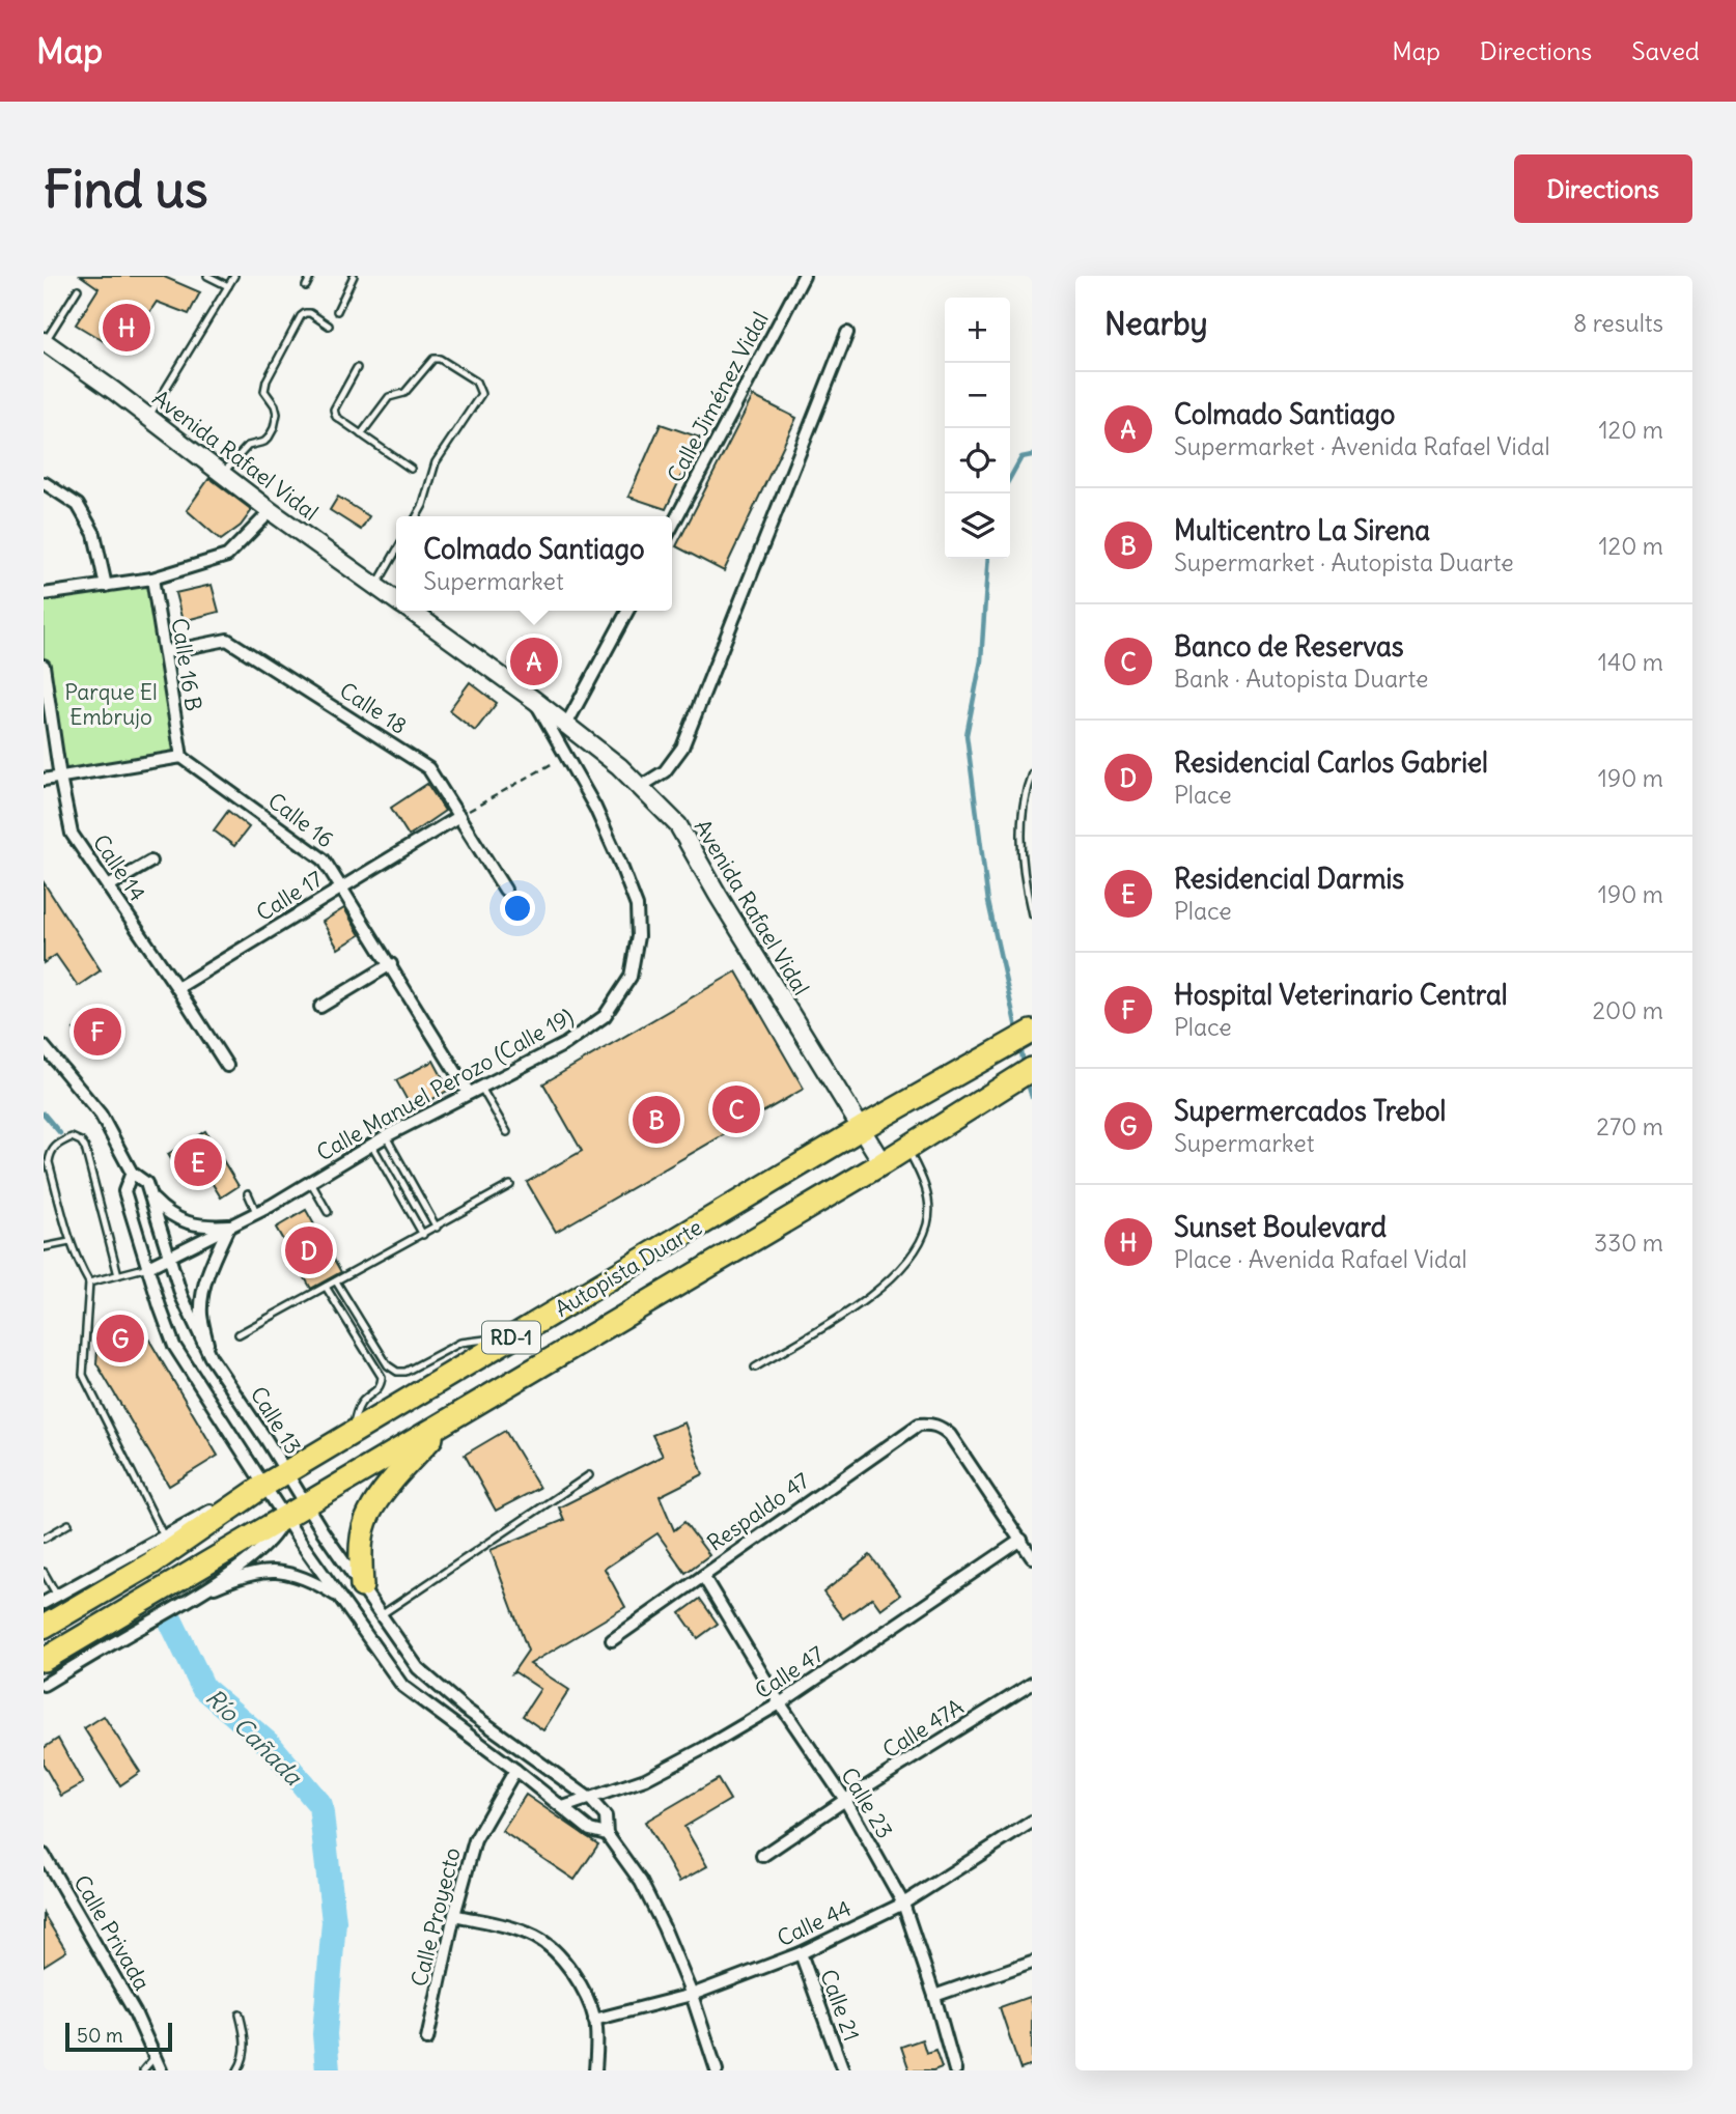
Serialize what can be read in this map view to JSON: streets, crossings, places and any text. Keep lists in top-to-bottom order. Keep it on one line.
{"streets":{"highway":["Autopista Duarte","RD-1"],"main road":["Avenida Rafael Vidal"],"street":["Calle Jiménez Vidal","Calle 16 B","Calle 18","Calle 16","Calle 14","Calle 17","Calle Manuel Perozo (Calle 19)","Calle 13","Respaldo 47","Calle 47","Calle 47A","Calle 23","Calle Proyecto","Calle 44","Calle Privada","Calle 21"]},"crossings":[["Avenida Rafael Vidal","Calle Manuel Perozo (Calle 19)"],["Avenida Rafael Vidal","Autopista Duarte"],["Calle 16 B","Calle 18"],["Calle 16 B","Calle 16"],["Calle 18","Calle 17"],["Calle 16","Calle 17"],["Calle 16","Calle Manuel Perozo (Calle 19)"],["Calle 14","Calle 17"],["Autopista Duarte","Calle 13"],["Calle 13","Calle 47"],["Respaldo 47","Calle 47"],["Respaldo 47","Calle 23"],["Calle 47","Calle 23"],["Calle 47A","Calle 23"],["Calle 23","Calle 44"],["Calle 44","Calle 21"]],"water":["Río Cañada"],"parks":["Parque El Embrujo"],"scale_bar":"50 m","page":{"header":"Map","nav":["Map","Directions","Saved"],"buttons":"Directions","title":"Find us","heading":["Nearby","8 results"],"map_buttons":["+","−"],"pins":["H","A","F","C","B","E","D","G"],"list":[{"mark":"A","name":"Colmado Santiago","note":"Supermarket · Avenida Rafael Vidal","value":"120 m"},{"mark":"B","name":"Multicentro La Sirena","note":"Supermarket · Autopista Duarte","value":"120 m"},{"mark":"C","name":"Banco de Reservas","note":"Bank · Autopista Duarte","value":"140 m"},{"mark":"D","name":"Residencial Carlos Gabriel","note":"Place","value":"190 m"},{"mark":"E","name":"Residencial Darmis","note":"Place","value":"190 m"},{"mark":"F","name":"Hospital Veterinario Central","note":"Place","value":"200 m"},{"mark":"G","name":"Supermercados Trebol","note":"Supermarket","value":"270 m"},{"mark":"H","name":"Sunset Boulevard","note":"Place · Avenida Rafael Vidal","value":"330 m"}],"popup":["Colmado Santiago","Supermarket"],"scale":"50 m"}}
